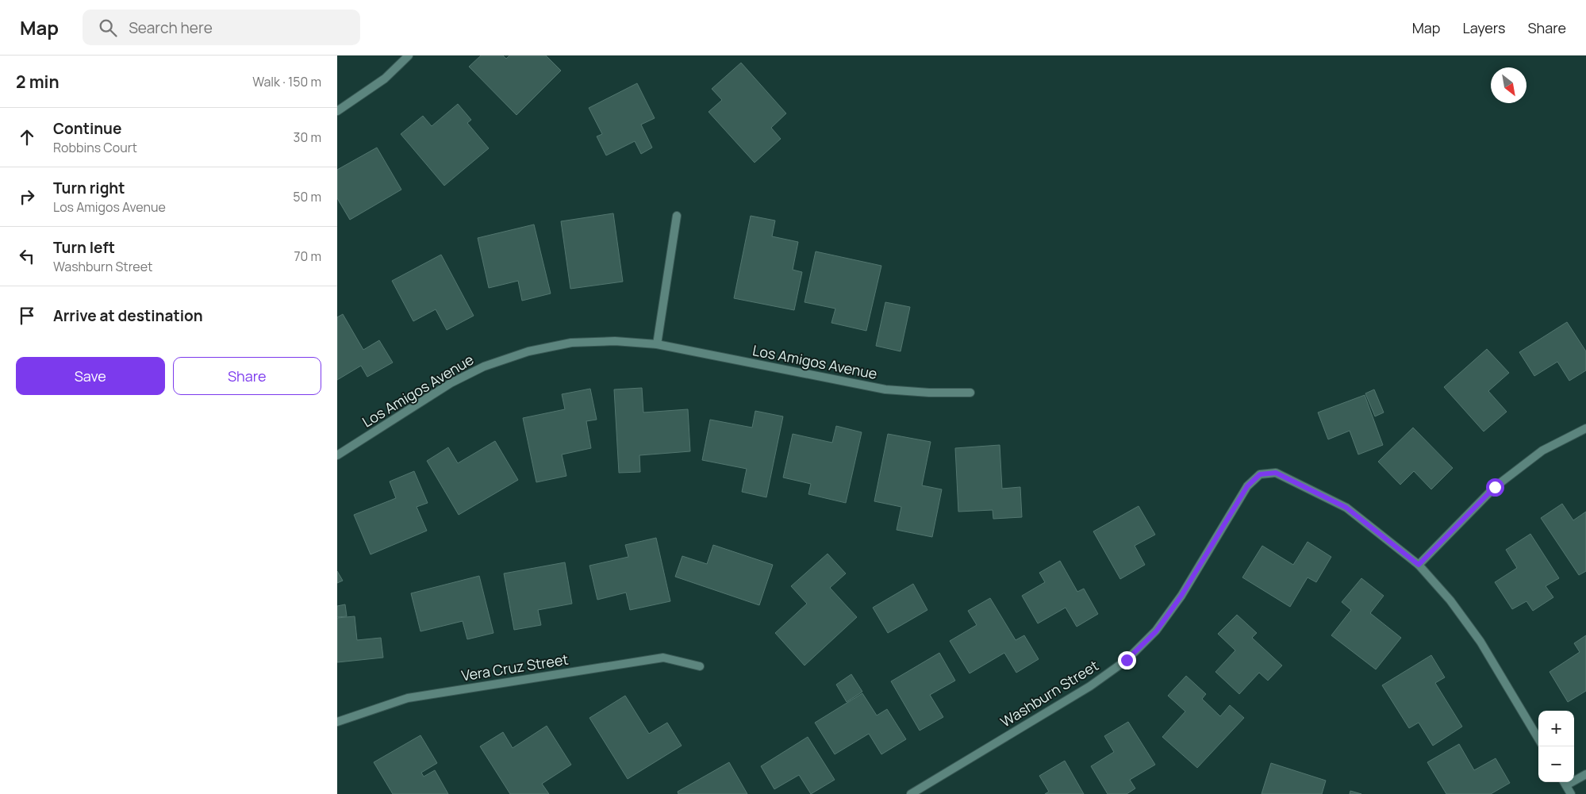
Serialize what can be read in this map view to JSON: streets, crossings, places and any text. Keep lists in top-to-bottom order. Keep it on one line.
{"streets":{"street":["Los Amigos Avenue","Vera Cruz Street","Washburn Street"]},"north":"bottom right","page":{"header":"Map","search":"Search here","nav":["Map","Layers","Share"],"heading":["2 min","Walk · 150 m"],"list":[["Continue","Robbins Court","30 m"],["Turn right","Los Amigos Avenue","50 m"],["Turn left","Washburn Street","70 m"],"Arrive at destination"],"buttons":["Save","Share"],"map_buttons":["+","−"]}}
